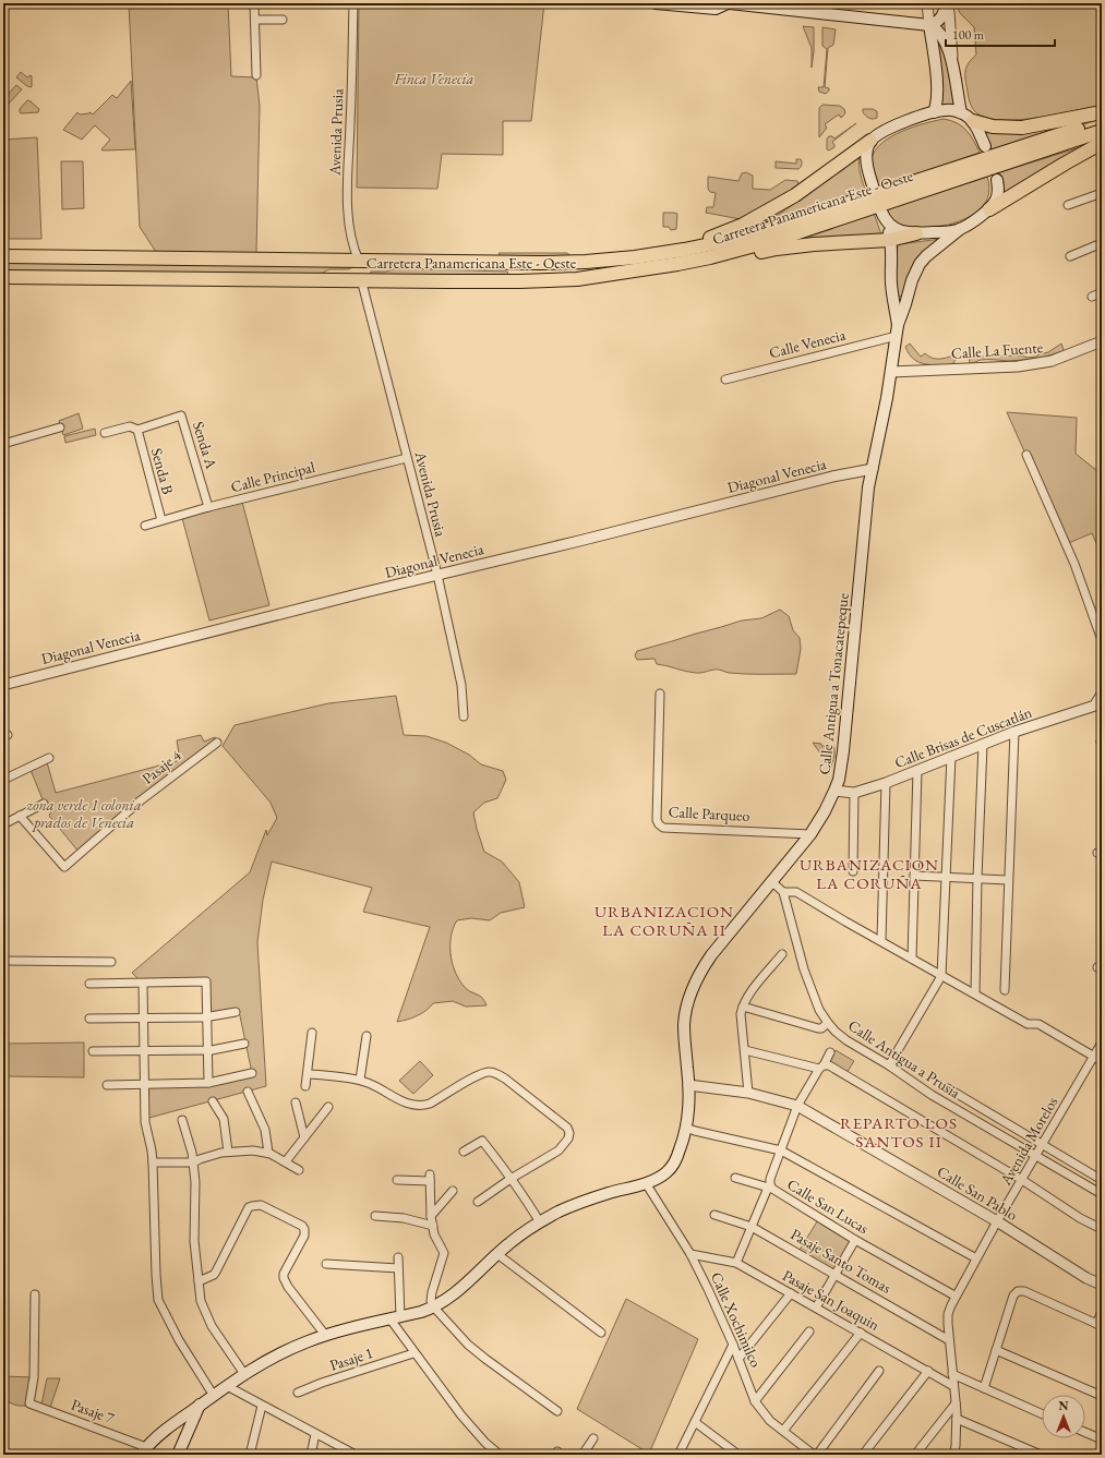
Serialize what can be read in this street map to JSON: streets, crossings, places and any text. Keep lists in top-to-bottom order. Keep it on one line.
{"streets":{"highway":["Carretera Panamericana Este - Oeste"],"main road":["Calle Antigua a Tonacatepeque"],"street":["Avenida Prusia","Calle Venecia","Calle La Fuente","Senda A","Senda B","Diagonal Venecia","Calle Principal","Calle Brisas de Cuscatlán","Pasaje 4","Calle Parqueo","Calle Antigua a Prusia","Avenida Morelos","Calle San Pablo","Calle San Lucas","Pasaje Santo Tomas","Pasaje San Joaquin","Calle Xochimilco","Pasaje 1","Pasaje 7"]},"crossings":[["Avenida Prusia","Carretera Panamericana Este - Oeste"],["Avenida Prusia","Diagonal Venecia"],["Avenida Prusia","Calle Principal"],["Calle Venecia","Calle Antigua a Tonacatepeque"],["Calle La Fuente","Calle Antigua a Tonacatepeque"],["Senda A","Senda B"],["Senda A","Calle Principal"],["Senda B","Calle Principal"],["Diagonal Venecia","Calle Antigua a Tonacatepeque"],["Calle Antigua a Tonacatepeque","Calle Brisas de Cuscatlán"],["Calle Antigua a Tonacatepeque","Calle Parqueo"],["Calle Antigua a Tonacatepeque","Calle San Pablo"],["Calle Antigua a Tonacatepeque","Calle Xochimilco"],["Calle Antigua a Tonacatepeque","Pasaje 7"],["Calle Antigua a Prusia","Avenida Morelos"],["Avenida Morelos","Calle San Pablo"],["Avenida Morelos","Calle San Lucas"],["Avenida Morelos","Pasaje Santo Tomas"],["Avenida Morelos","Pasaje San Joaquin"],["Calle San Pablo","Calle San Lucas"],["Pasaje San Joaquin","Calle Xochimilco"]],"districts":["URBANIZACION LA CORUÑA","URBANIZACION LA CORUÑA II","REPARTO LOS SANTOS II"],"parks":["Finca Venecia","zona verde 1 colonia prados de Venecia"],"scale_bar":"100 m","north":"top"}
